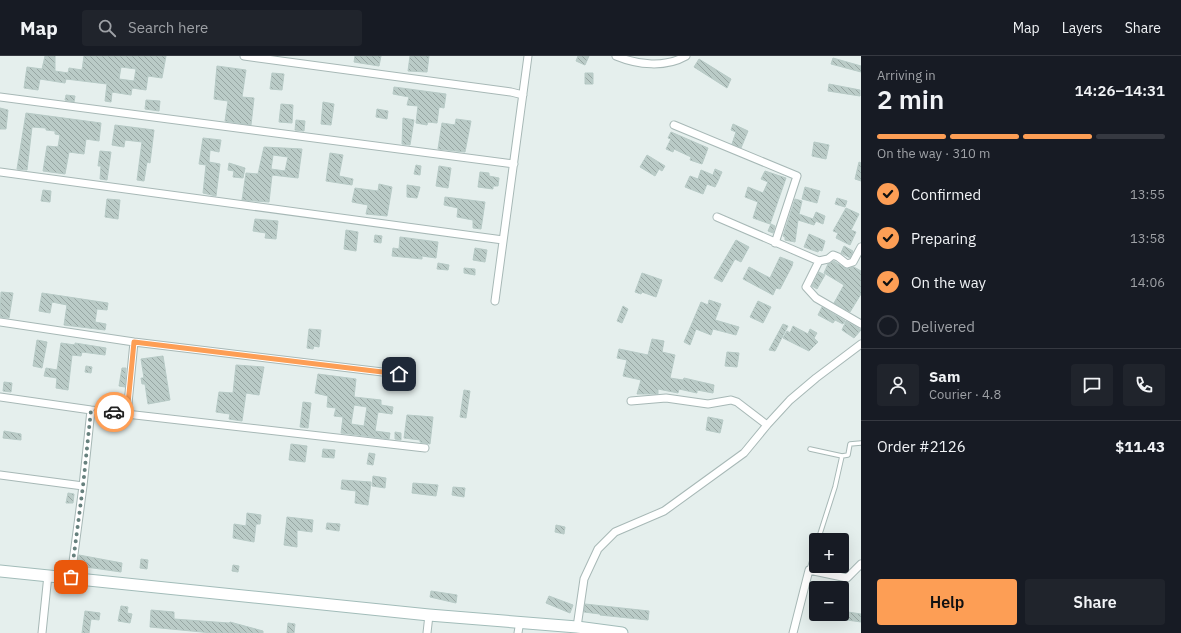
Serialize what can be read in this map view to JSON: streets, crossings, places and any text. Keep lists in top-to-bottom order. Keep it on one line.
{"page":{"header":"Map","search":"Search here","nav":["Map","Layers","Share"],"heading":["2 min","Arriving in","14:26–14:31"],"panel":["Sam","Courier · 4.8","Order #2126","$11.43"],"bar":"On the way · 310 m","list":[["Confirmed","13:55"],["Preparing","13:58"],["On the way","14:06"],"Delivered"],"map_buttons":["+","−"],"buttons":["Help","Share"]}}
